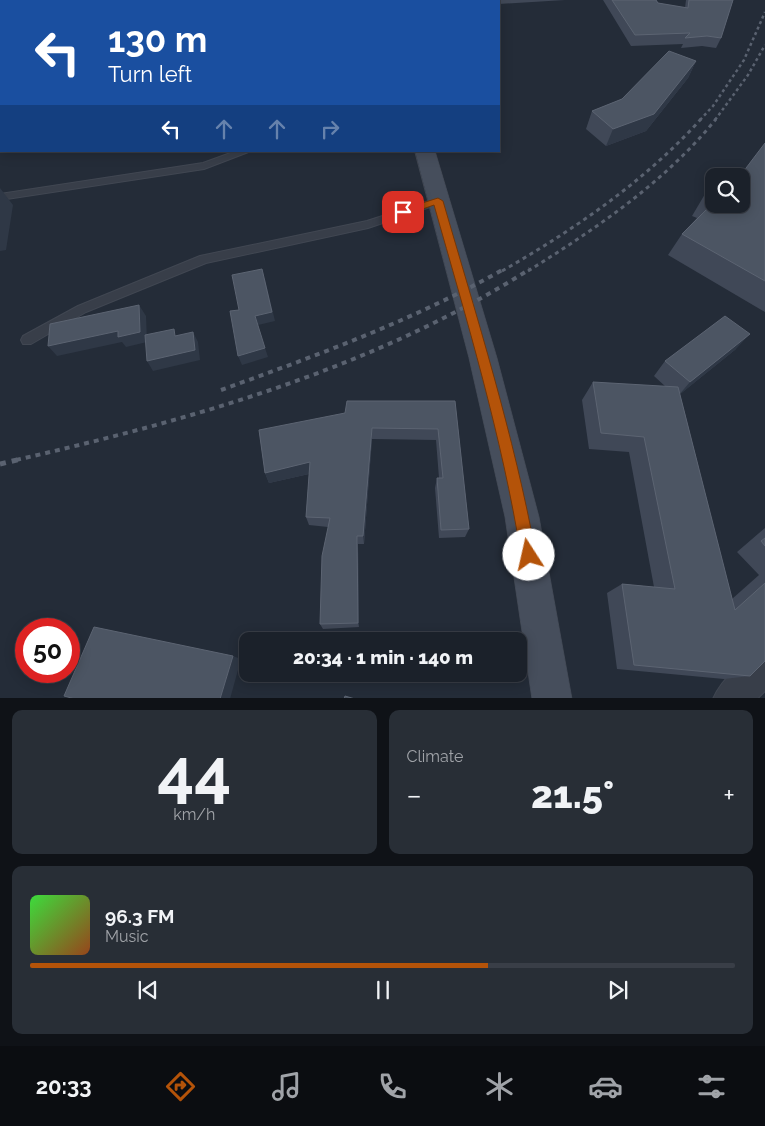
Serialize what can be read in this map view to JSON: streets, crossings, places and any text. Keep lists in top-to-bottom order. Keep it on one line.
{"page":{"turn":["130 m","Turn left"],"limit":"50","trip":"20:34 · 1 min · 140 m","tile":[["44","km/h"],"Climate"],"heat":["−","21.5°","+"],"song":["96.3 FM","Music"],"tabs":"20:33"}}
